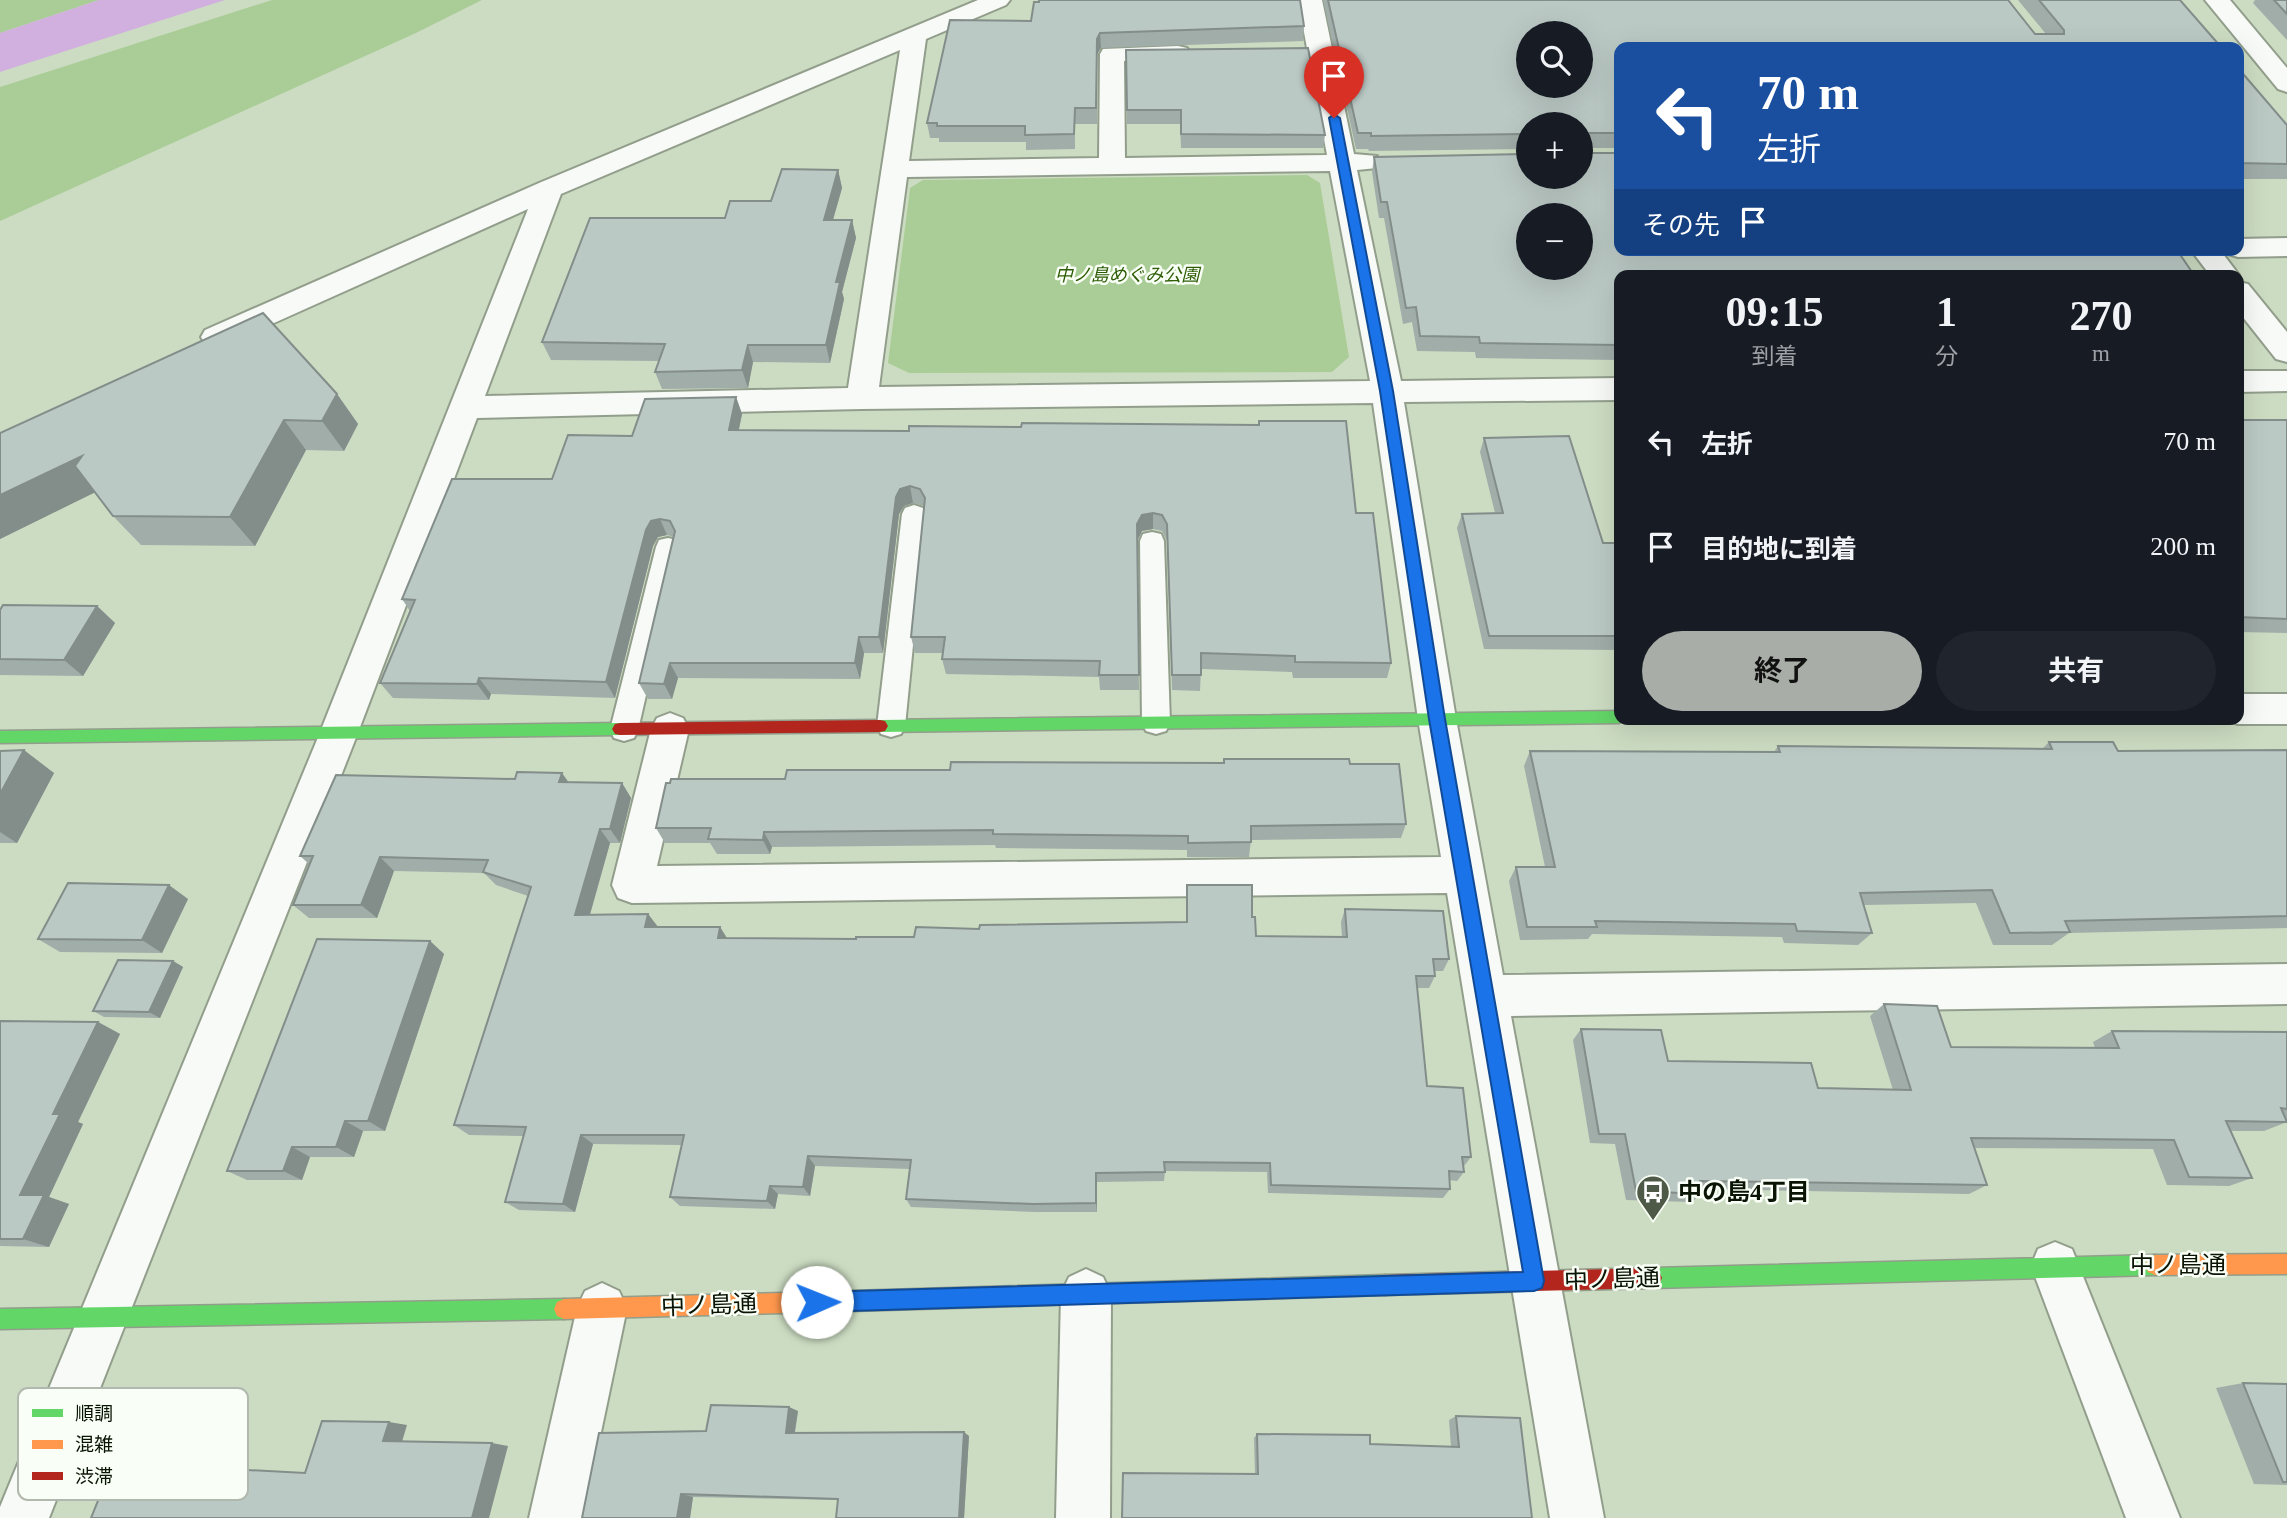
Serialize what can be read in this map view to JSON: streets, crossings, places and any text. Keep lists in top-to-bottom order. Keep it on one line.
{"streets":{"street":["中ノ島通"]},"parks":["中ノ島めぐみ公園"],"places":{"bus stop":["中の島4丁目"]},"legend":["順調","混雑","渋滞"],"page":{"map_buttons":["+","−"],"turn":["70 m","左折"],"then":"その先","eta":["09:15","到着","1","分","270","m"],"list":[{"name":"左折","value":"70 m"},{"name":"目的地に到着","value":"200 m"}],"buttons":["終了","共有"]}}
